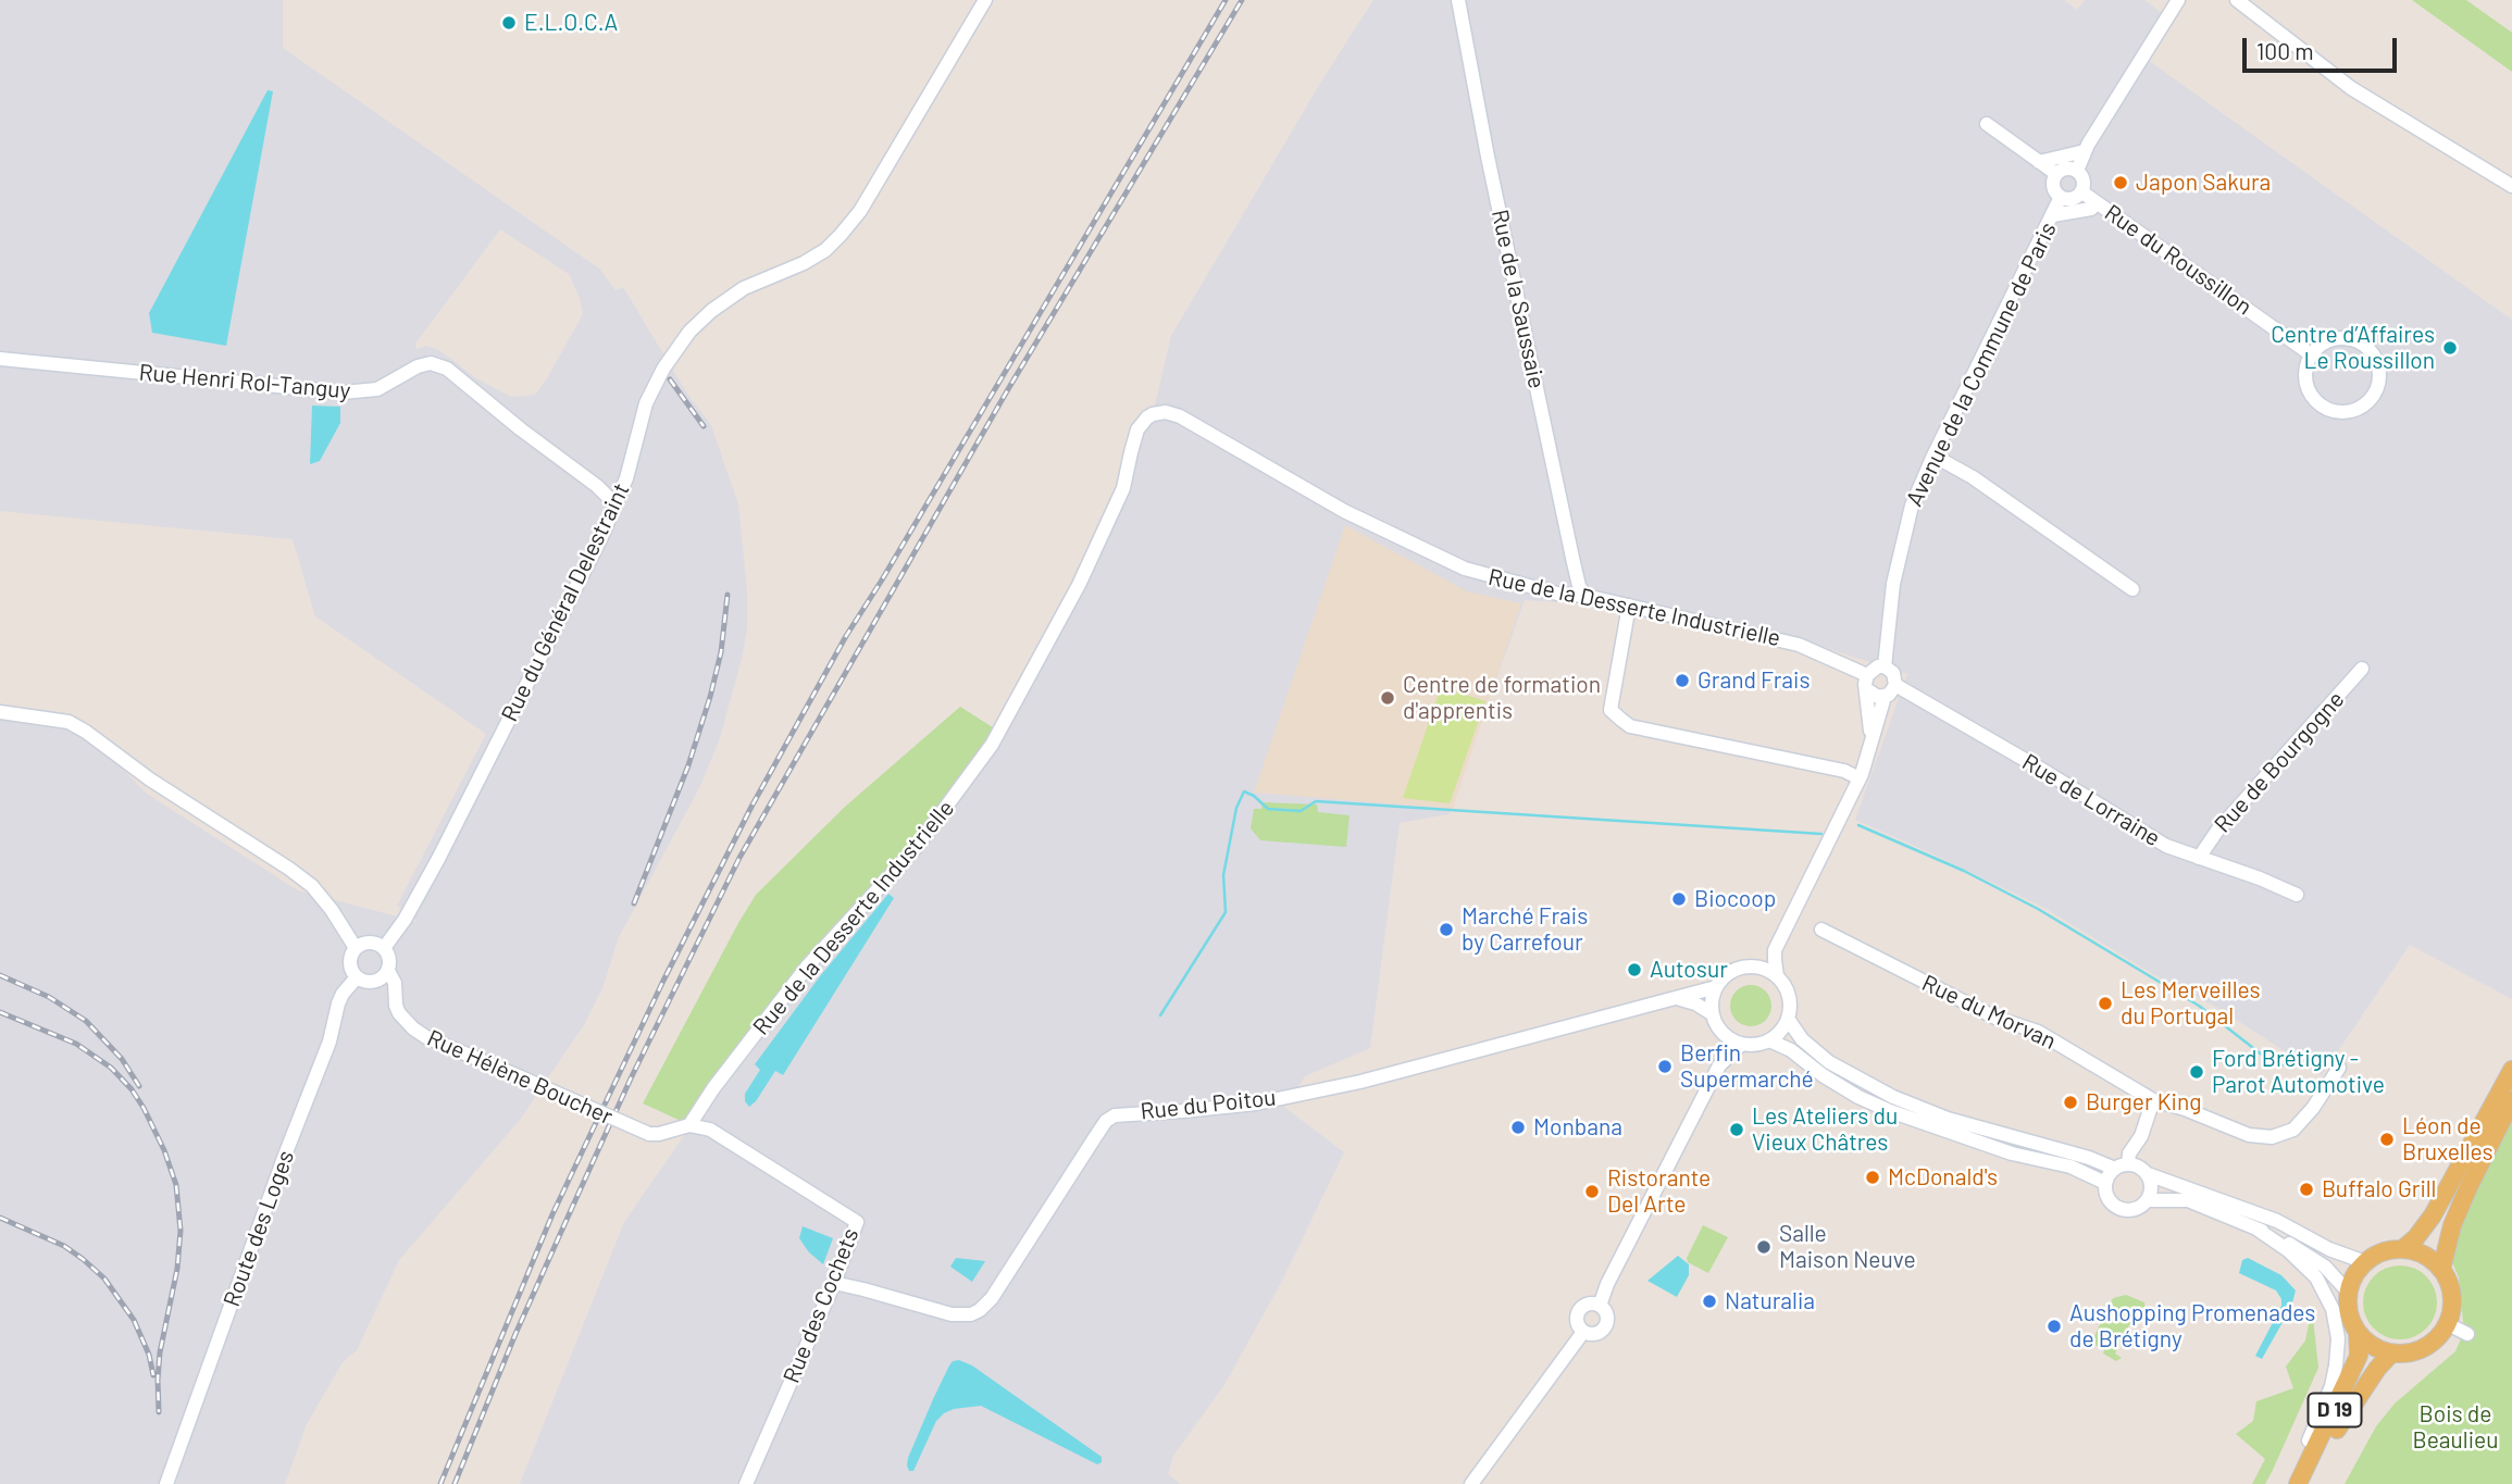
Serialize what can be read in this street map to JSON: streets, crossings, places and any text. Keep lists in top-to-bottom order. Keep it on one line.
{"streets":{"main road":["D 19"],"street":["Rue du Roussillon","Rue de la Saussaie","Avenue de la Commune de Paris","Rue Henri Rol-Tanguy","Rue du Général Delestraint","Rue de la Desserte Industrielle","Rue de Bourgogne","Rue de Lorraine","Rue du Morvan","Rue Hélène Boucher","Rue du Poitou","Route des Loges","Rue des Cochets"]},"crossings":[["Rue du Roussillon","Avenue de la Commune de Paris"],["Rue de la Saussaie","Rue de la Desserte Industrielle"],["Avenue de la Commune de Paris","Rue de la Desserte Industrielle"],["Avenue de la Commune de Paris","Rue de Lorraine"],["Rue Henri Rol-Tanguy","Rue du Général Delestraint"],["Rue du Général Delestraint","Rue Hélène Boucher"],["Rue du Général Delestraint","Route des Loges"],["Rue de la Desserte Industrielle","Rue de Lorraine"],["Rue de la Desserte Industrielle","Rue Hélène Boucher"],["Rue de la Desserte Industrielle","Rue des Cochets"],["Rue de Bourgogne","Rue de Lorraine"],["Rue Hélène Boucher","Route des Loges"],["Rue Hélène Boucher","Rue des Cochets"],["Rue du Poitou","Rue des Cochets"]],"parks":["Bois de Beaulieu"],"places":["E.L.O.C.A","Japon Sakura","Centre d’Affaires Le Roussillon","Grand Frais","Centre de formation d'apprentis","Biocoop","Marché Frais by Carrefour","Autosur","Les Merveilles du Portugal","Berfin Supermarché","Ford Brétigny - Parot Automotive","Burger King","Monbana","Les Ateliers du Vieux Châtres","Léon de Bruxelles","McDonald's","Buffalo Grill","Ristorante Del Arte","Salle Maison Neuve","Naturalia","Aushopping Promenades de Brétigny"],"scale_bar":"100 m"}
